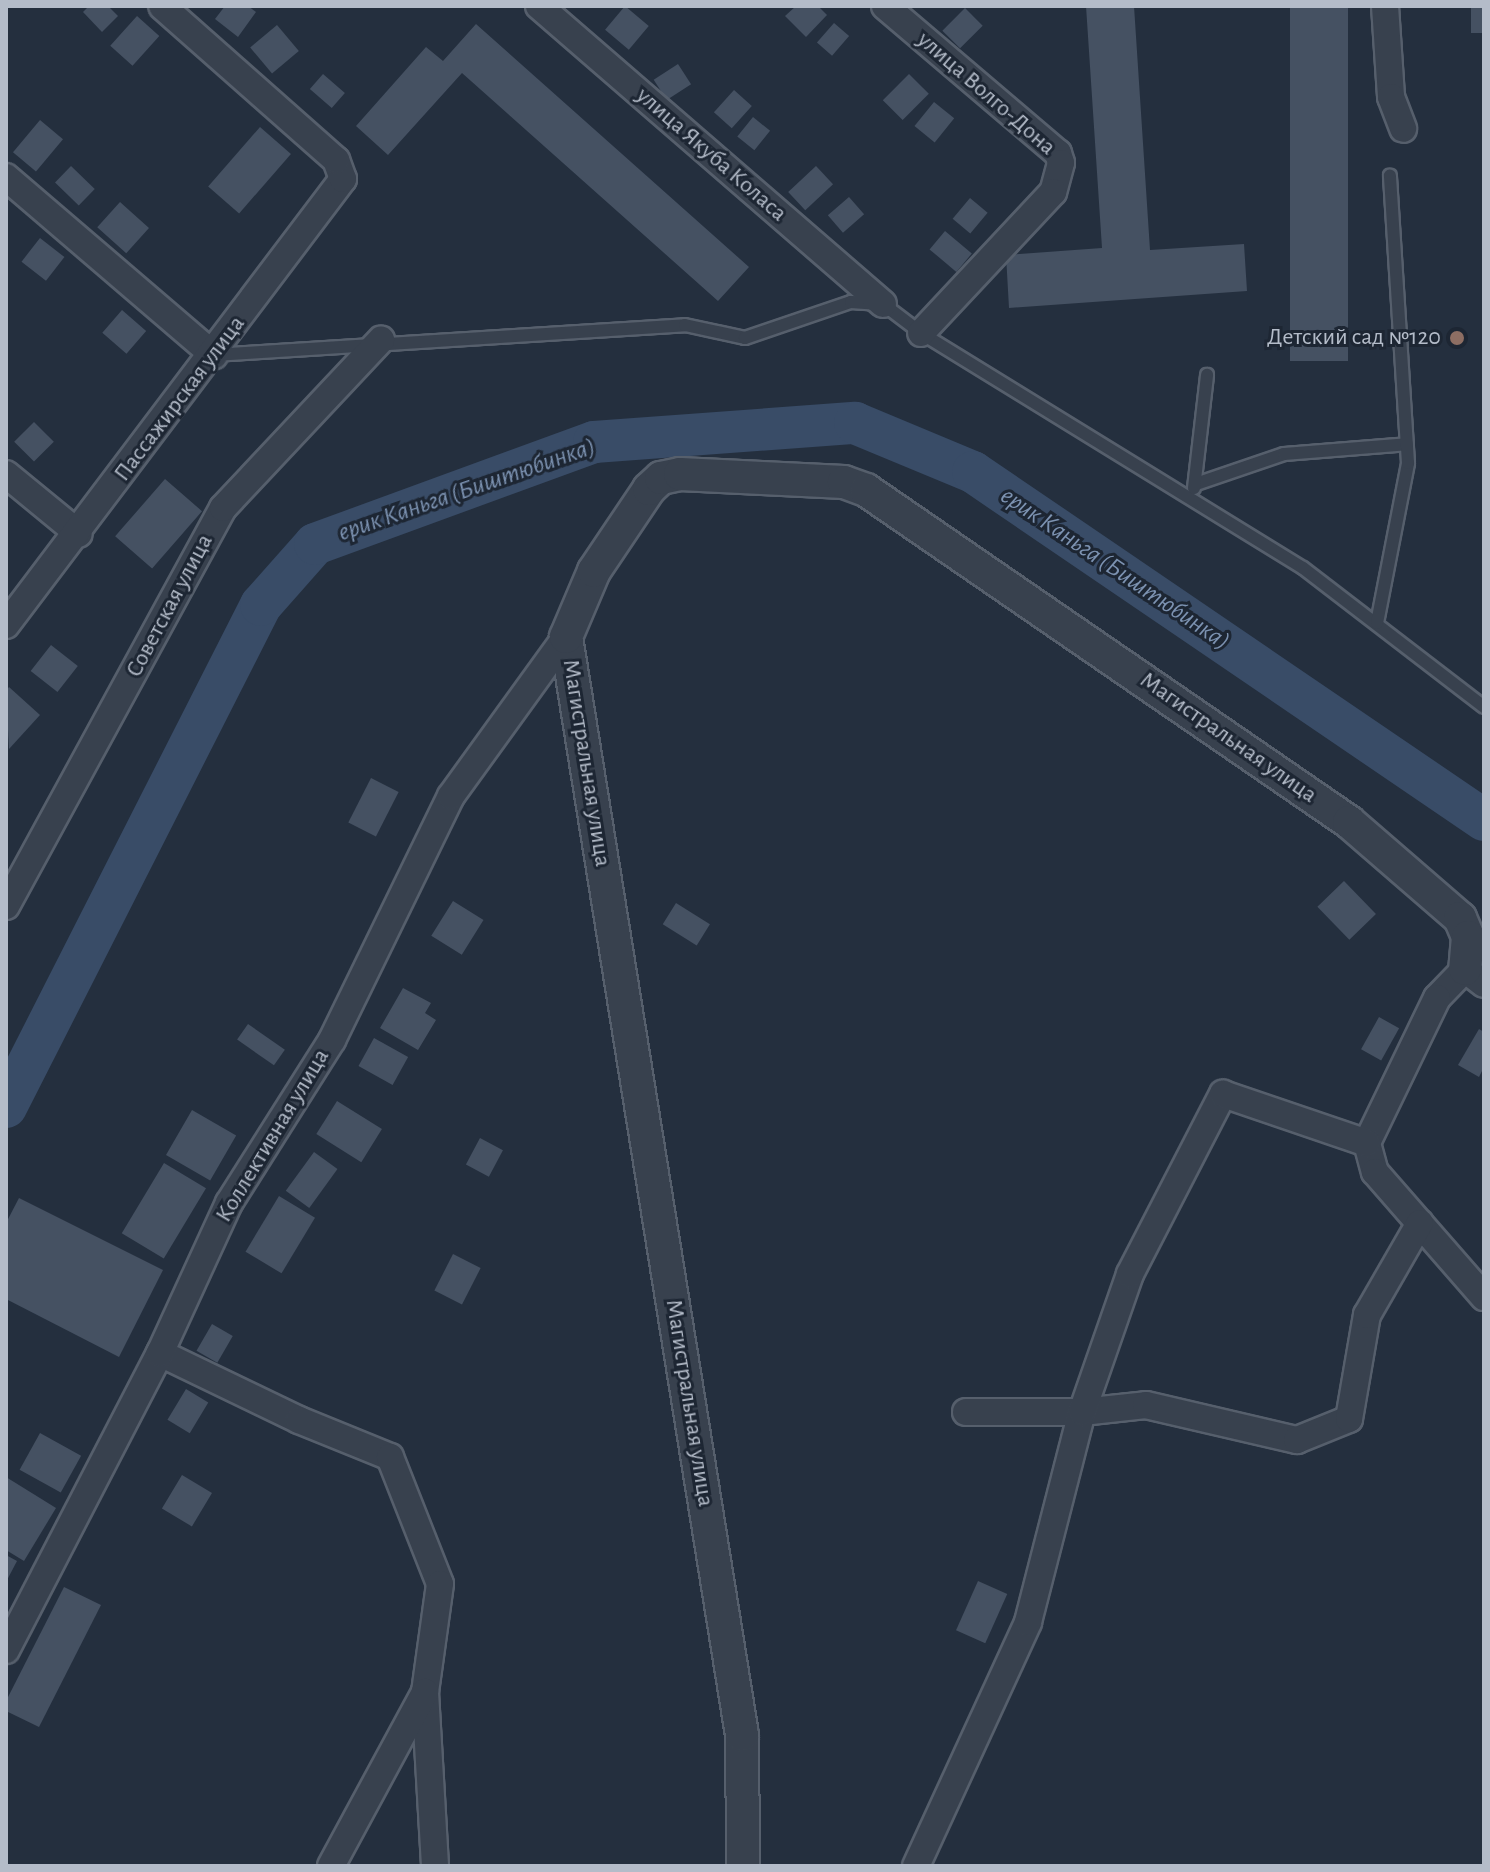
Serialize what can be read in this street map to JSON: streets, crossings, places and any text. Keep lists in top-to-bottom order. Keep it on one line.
{"streets":{"street":["улица Волго-Дона","улица Якуба Коласа","Пассажирская улица","Советская улица","Магистральная улица","Коллективная улица"]},"crossings":[["Магистральная улица","Коллективная улица"]],"water":["ерик Каньга (Биштюбинка)"],"places":["Детский сад №120"]}
